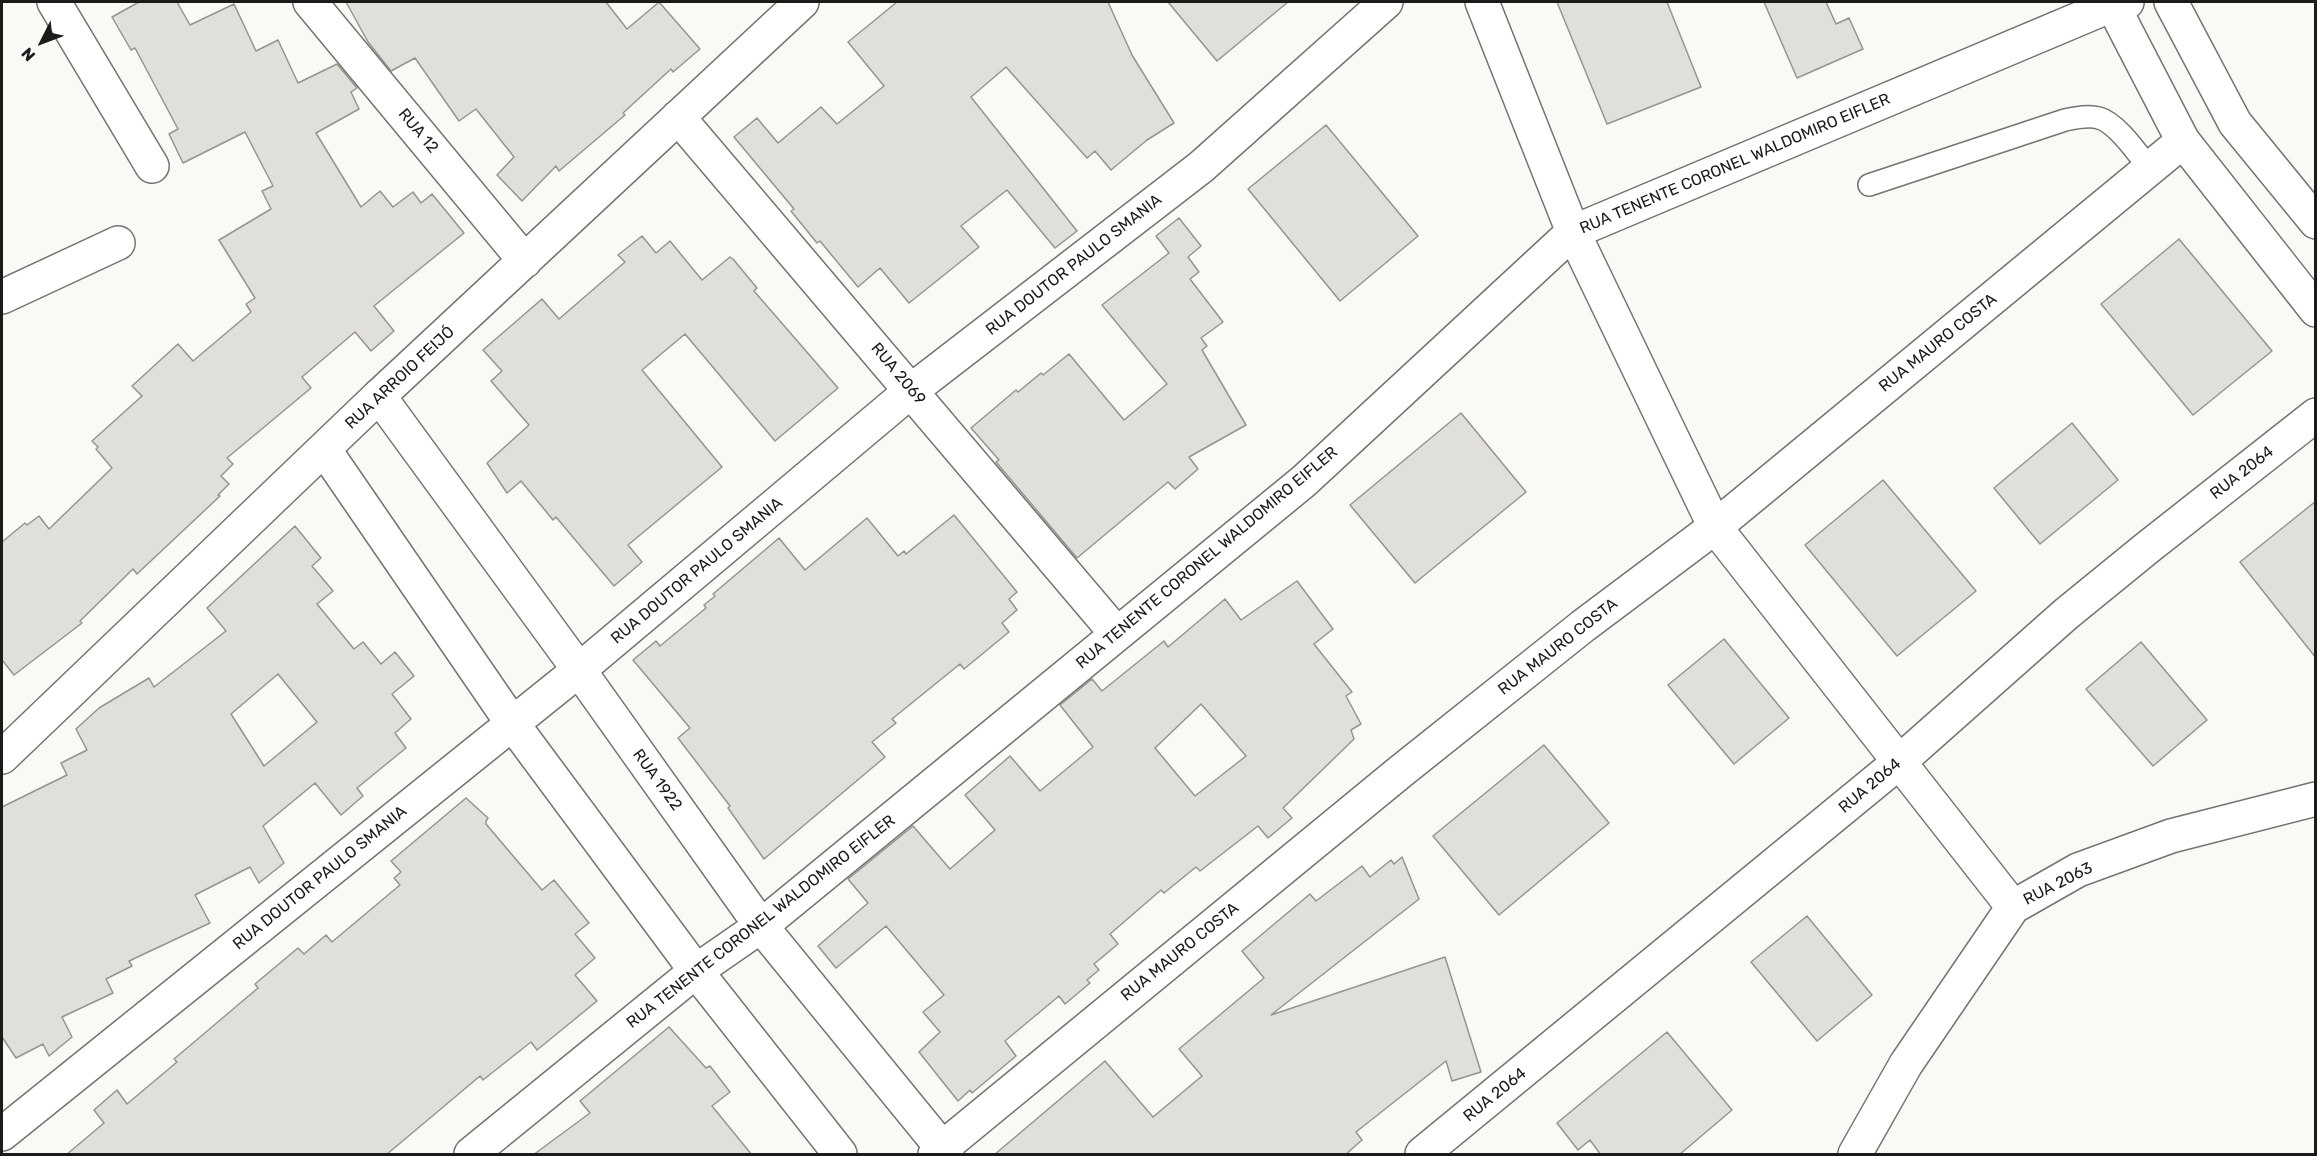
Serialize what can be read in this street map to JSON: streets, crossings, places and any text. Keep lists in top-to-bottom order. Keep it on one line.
{"streets":{"street":["RUA 12","RUA TENENTE CORONEL WALDOMIRO EIFLER","RUA DOUTOR PAULO SMANIA","RUA MAURO COSTA","RUA 2069","RUA ARROIO FEIJÓ","RUA 2064","RUA 1922","RUA 2063"]},"crossings":[["RUA 12","RUA ARROIO FEIJÓ"],["RUA TENENTE CORONEL WALDOMIRO EIFLER","RUA 2069"],["RUA TENENTE CORONEL WALDOMIRO EIFLER","RUA 1922"],["RUA DOUTOR PAULO SMANIA","RUA 2069"],["RUA DOUTOR PAULO SMANIA","RUA 1922"],["RUA MAURO COSTA","RUA 1922"],["RUA 2069","RUA ARROIO FEIJÓ"],["RUA ARROIO FEIJÓ","RUA 1922"]],"north":"bottom left"}
